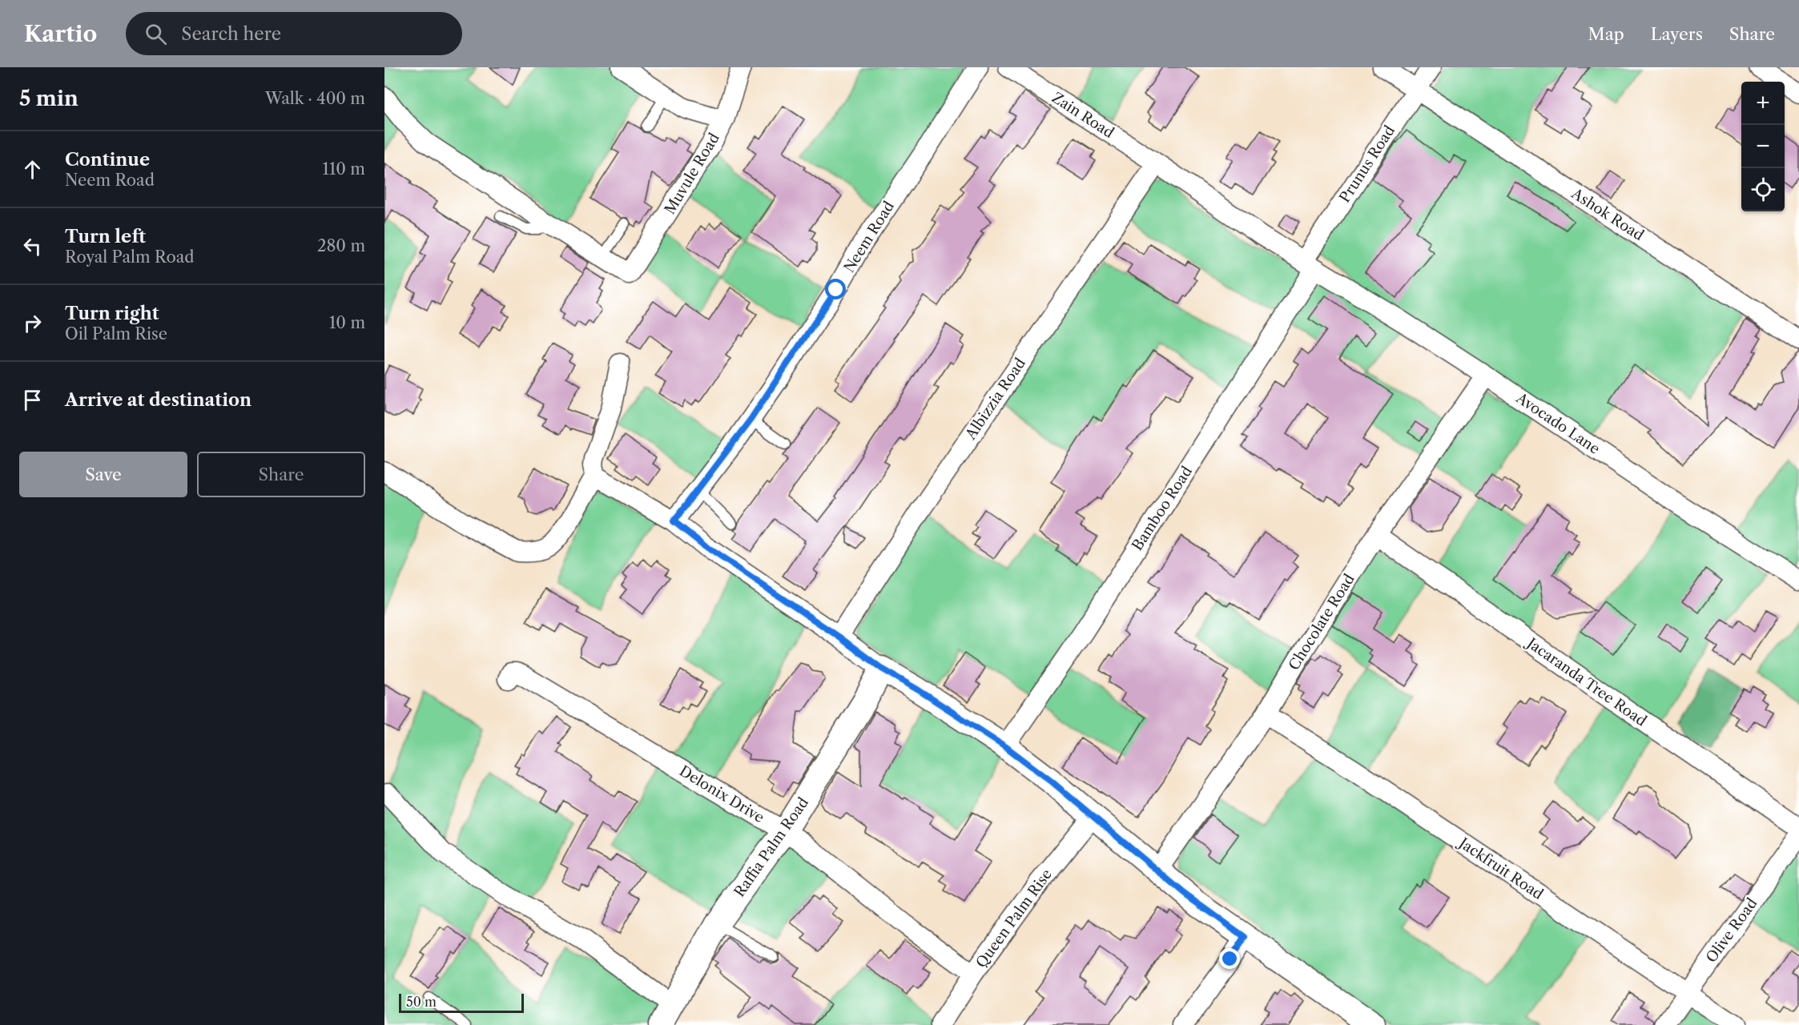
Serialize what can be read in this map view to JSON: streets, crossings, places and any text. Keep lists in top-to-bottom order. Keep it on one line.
{"streets":{"street":["Zain Road","Prunus Road","Muvule Road","Ashok Road","Neem Road","Albizzia Road","Avocado Lane","Bamboo Road","Chocolate Road","Jacaranda Tree Road","Delonix Drive","Raffia Palm Road","Jackfruit Road","Queen Palm Rise","Olive Road"]},"crossings":[["Zain Road","Prunus Road"],["Zain Road","Albizzia Road"],["Zain Road","Avocado Lane"],["Zain Road","Bamboo Road"],["Prunus Road","Ashok Road"],["Prunus Road","Avocado Lane"],["Prunus Road","Bamboo Road"],["Avocado Lane","Bamboo Road"],["Avocado Lane","Chocolate Road"],["Chocolate Road","Jacaranda Tree Road"],["Chocolate Road","Jackfruit Road"],["Delonix Drive","Raffia Palm Road"],["Delonix Drive","Queen Palm Rise"],["Jackfruit Road","Olive Road"]],"scale_bar":"50 m","page":{"header":"Kartio","search":"Search here","nav":["Map","Layers","Share"],"heading":["5 min","Walk · 400 m"],"map_buttons":["+","−"],"list":[["Continue","Neem Road","110 m"],["Turn left","Royal Palm Road","280 m"],["Turn right","Oil Palm Rise","10 m"],"Arrive at destination"],"buttons":["Save","Share"],"scale":"50 m"}}
